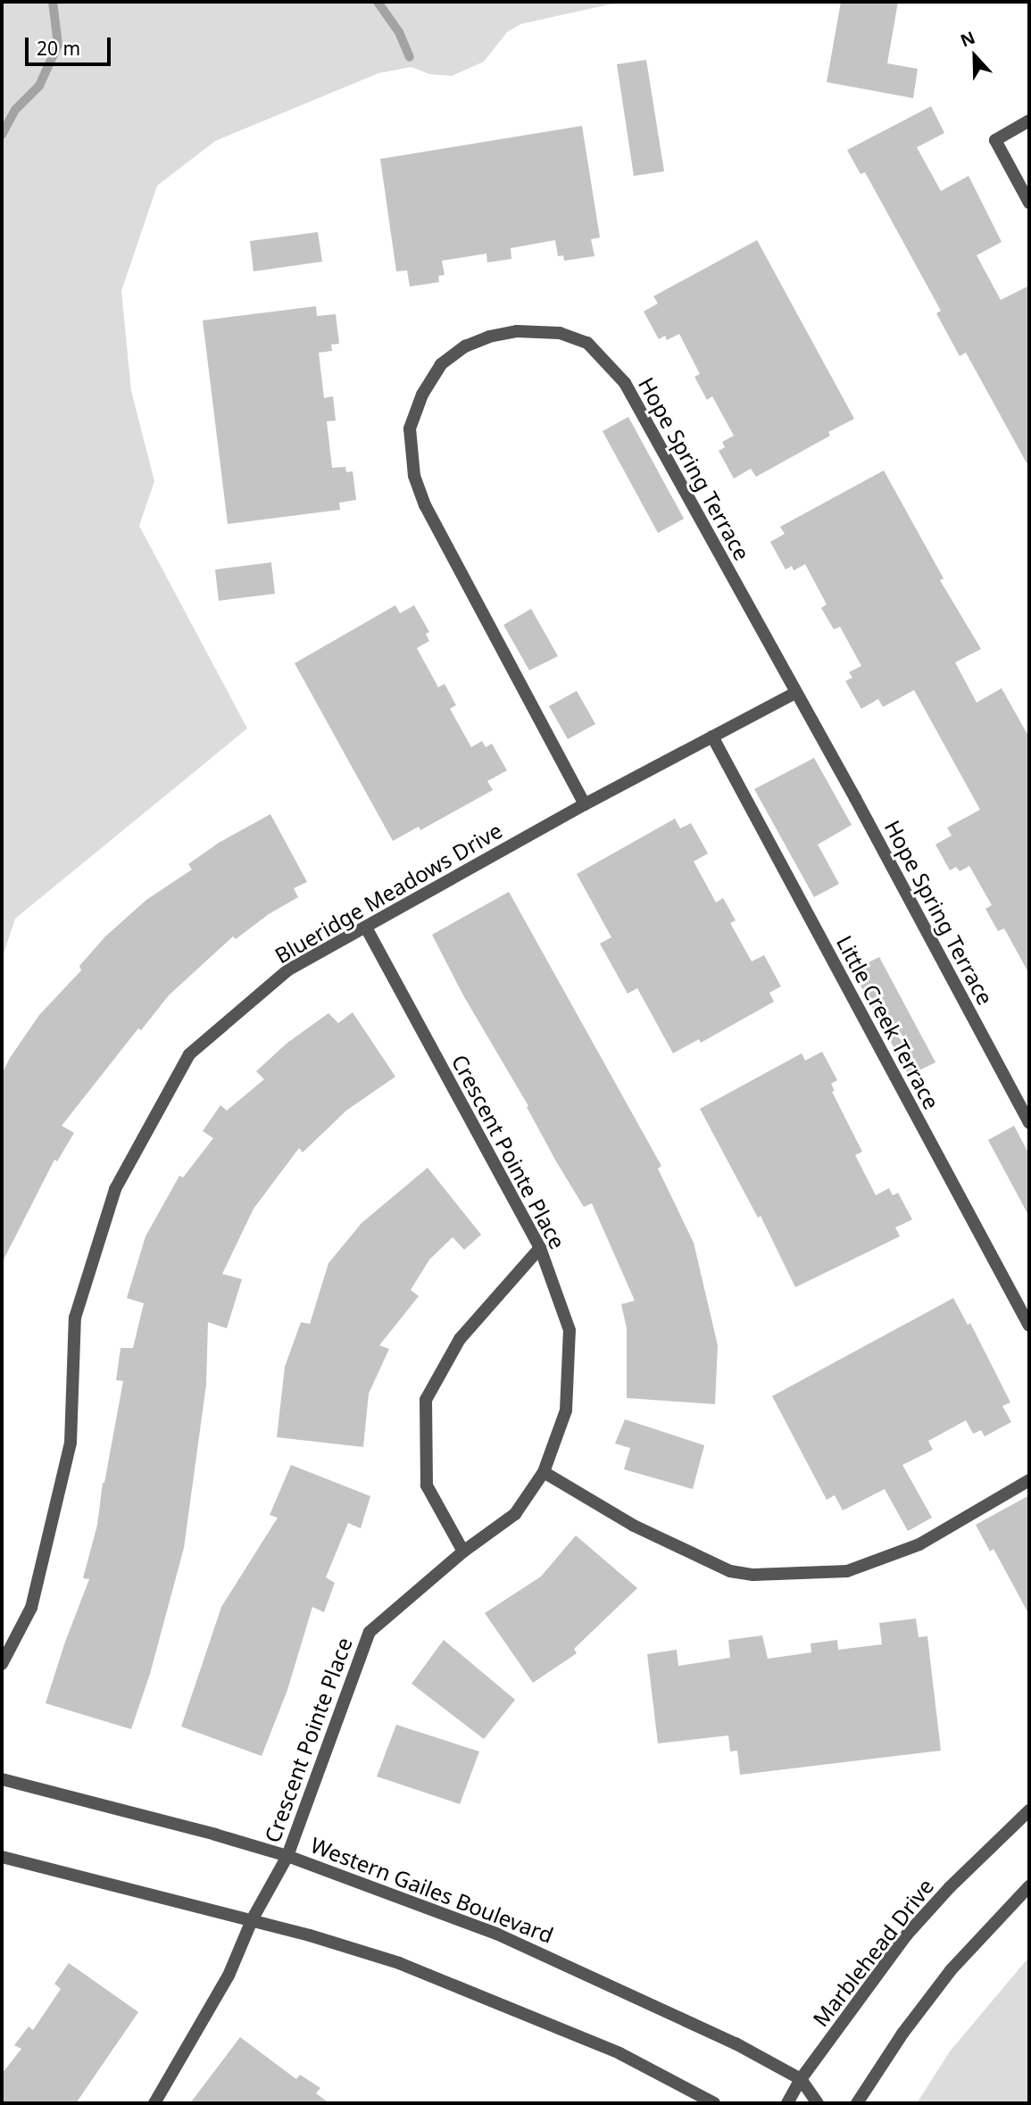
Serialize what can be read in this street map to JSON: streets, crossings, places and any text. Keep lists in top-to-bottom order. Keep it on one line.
{"streets":{"street":["Hope Spring Terrace","Blueridge Meadows Drive","Little Creek Terrace","Crescent Pointe Place","Western Gailes Boulevard","Marblehead Drive"]},"crossings":[["Hope Spring Terrace","Blueridge Meadows Drive"],["Blueridge Meadows Drive","Little Creek Terrace"],["Blueridge Meadows Drive","Crescent Pointe Place"],["Crescent Pointe Place","Western Gailes Boulevard"],["Western Gailes Boulevard","Marblehead Drive"]],"scale_bar":"20 m","north":"top"}
